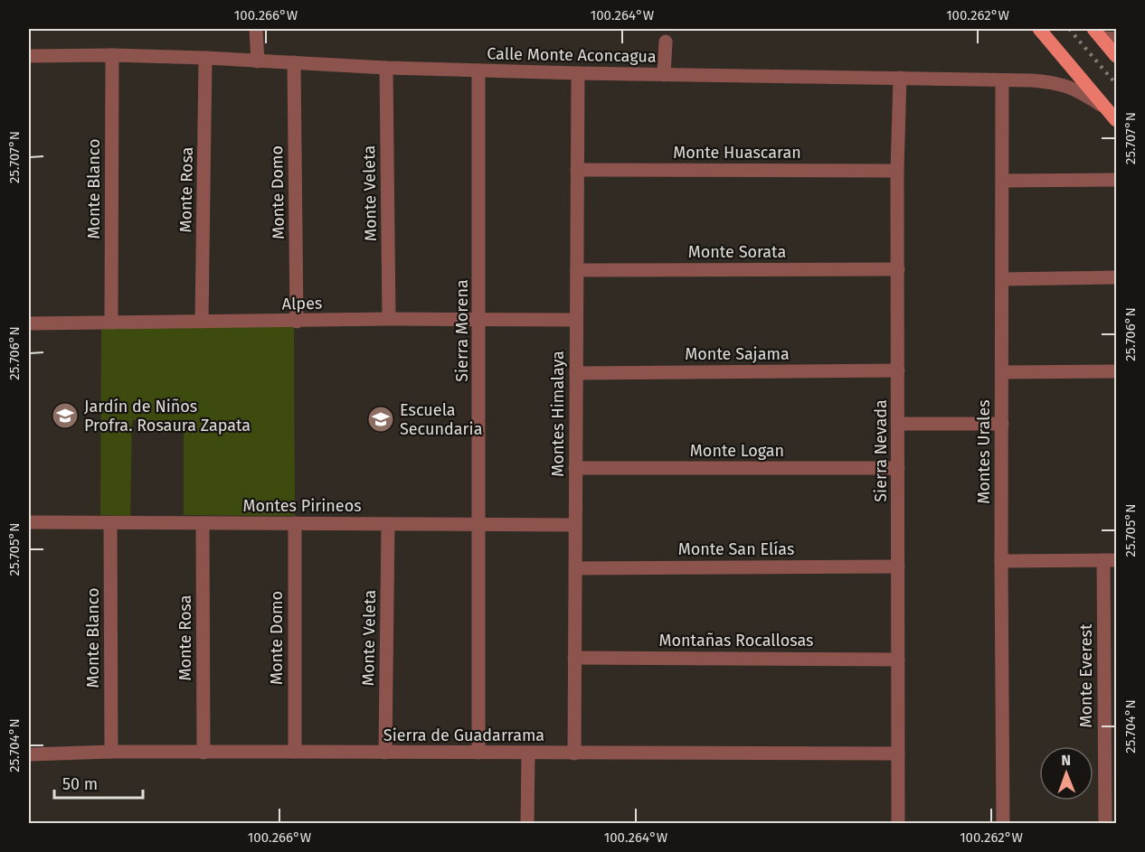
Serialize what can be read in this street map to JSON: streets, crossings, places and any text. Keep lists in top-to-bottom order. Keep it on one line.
{"streets":{"street":["Calle Monte Aconcagua","Monte Huascaran","Monte Blanco","Monte Rosa","Monte Domo","Monte Veleta","Monte Sorata","Alpes","Sierra Morena","Monte Sajama","Montes Himalaya","Monte Logan","Sierra Nevada","Montes Urales","Montes Pirineos","Monte San Elías","Montañas Rocallosas","Monte Everest","Sierra de Guadarrama"]},"crossings":[["Calle Monte Aconcagua","Monte Blanco"],["Calle Monte Aconcagua","Monte Rosa"],["Calle Monte Aconcagua","Monte Domo"],["Calle Monte Aconcagua","Monte Veleta"],["Calle Monte Aconcagua","Sierra Morena"],["Calle Monte Aconcagua","Montes Himalaya"],["Calle Monte Aconcagua","Sierra Nevada"],["Calle Monte Aconcagua","Montes Urales"],["Monte Huascaran","Montes Himalaya"],["Monte Huascaran","Sierra Nevada"],["Monte Blanco","Alpes"],["Monte Blanco","Montes Pirineos"],["Monte Blanco","Sierra de Guadarrama"],["Monte Rosa","Alpes"],["Monte Rosa","Montes Pirineos"],["Monte Rosa","Sierra de Guadarrama"],["Monte Domo","Alpes"],["Monte Domo","Montes Pirineos"],["Monte Domo","Sierra de Guadarrama"],["Monte Veleta","Alpes"],["Monte Veleta","Montes Pirineos"],["Monte Veleta","Sierra de Guadarrama"],["Monte Sorata","Montes Himalaya"],["Monte Sorata","Sierra Nevada"],["Alpes","Sierra Morena"],["Alpes","Montes Himalaya"],["Sierra Morena","Montes Pirineos"],["Sierra Morena","Sierra de Guadarrama"],["Monte Sajama","Montes Himalaya"],["Monte Sajama","Sierra Nevada"],["Montes Himalaya","Monte Logan"],["Montes Himalaya","Montes Pirineos"],["Montes Himalaya","Monte San Elías"],["Montes Himalaya","Montañas Rocallosas"],["Montes Himalaya","Sierra de Guadarrama"],["Monte Logan","Sierra Nevada"],["Sierra Nevada","Monte San Elías"],["Sierra Nevada","Montañas Rocallosas"],["Sierra Nevada","Sierra de Guadarrama"]],"places":{"school or university":["Jardín de Niños Profra. Rosaura Zapata","Escuela Secundaria"]},"scale_bar":"50 m","north":"top","coordinates":["100.266°W","100.264°W","100.262°W","25.707°N","25.706°N","25.705°N","25.704°N"]}
